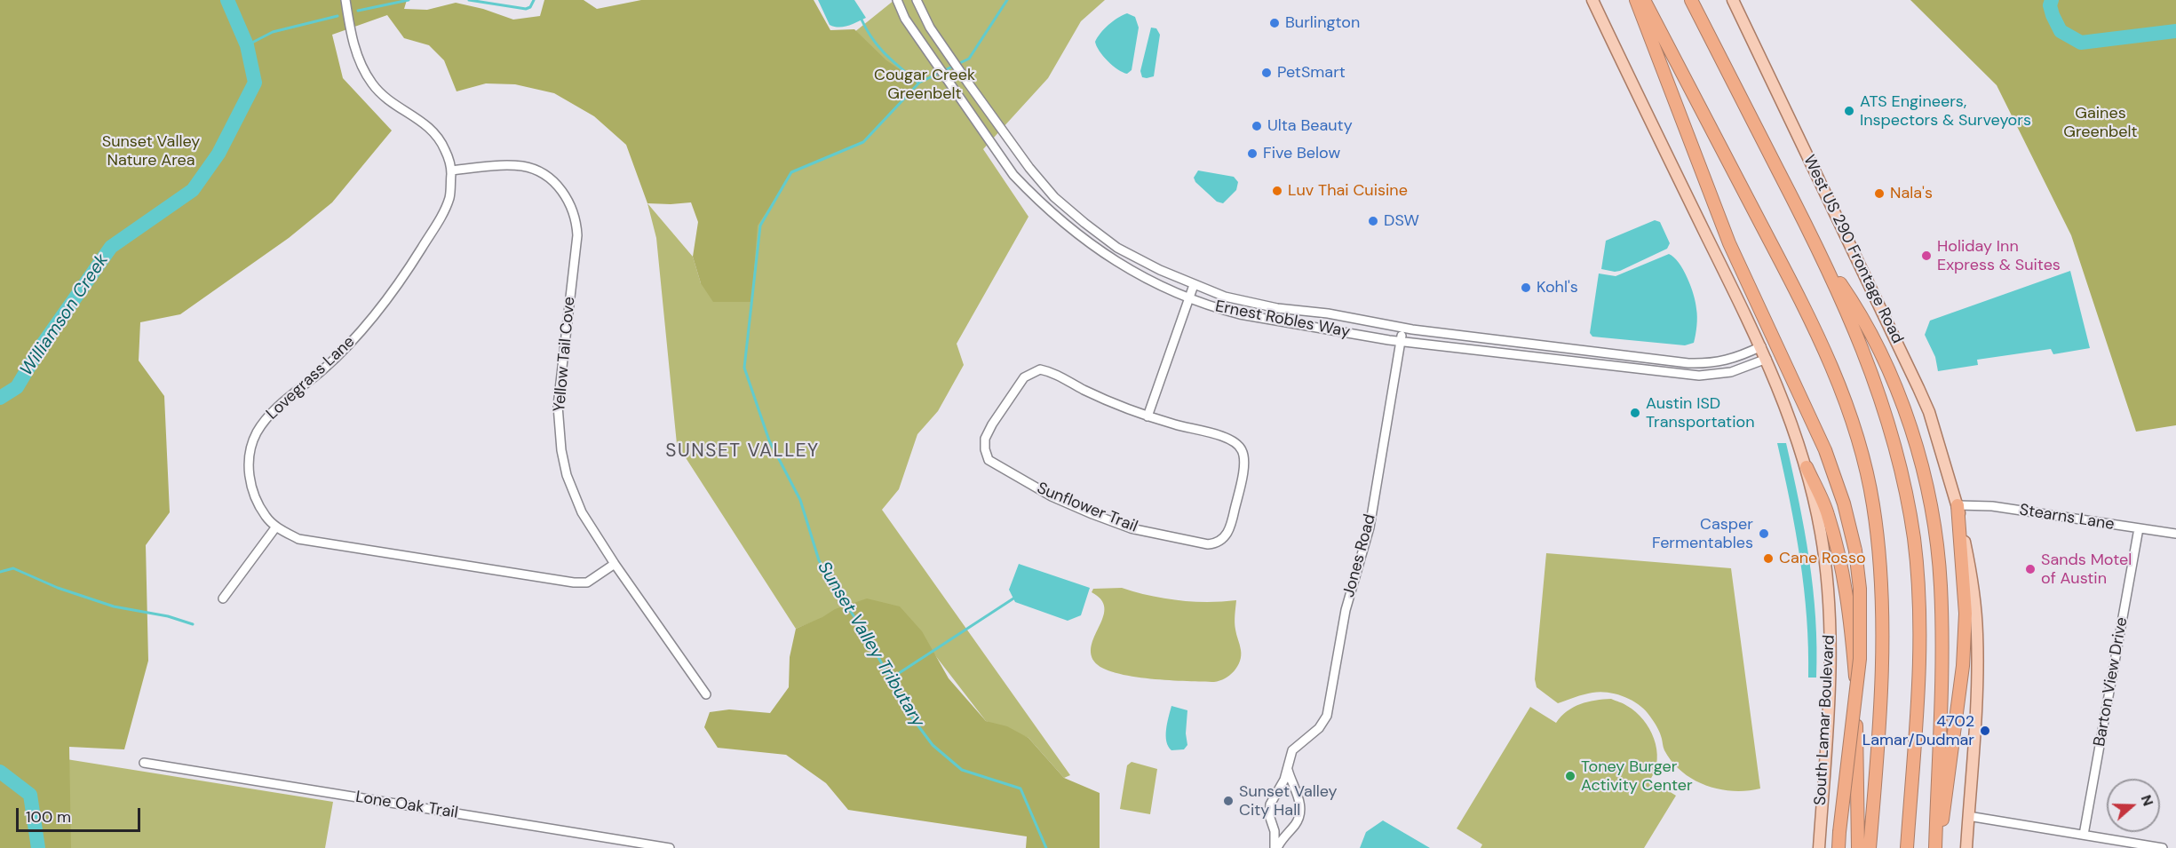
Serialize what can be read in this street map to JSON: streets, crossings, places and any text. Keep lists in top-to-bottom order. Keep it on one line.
{"streets":{"main road":["West US 290 Frontage Road","South Lamar Boulevard"],"street":["Ernest Robles Way","Yellow Tail Cove","Lovegrass Lane","Sunflower Trail","Stearns Lane","Jones Road","Barton View Drive","Lone Oak Trail"]},"crossings":[["West US 290 Frontage Road","Stearns Lane"],["Ernest Robles Way","Jones Road"],["Yellow Tail Cove","Lovegrass Lane"],["Stearns Lane","Barton View Drive"]],"districts":["SUNSET VALLEY"],"water":["Williamson Creek","Sunset Valley Tributary"],"parks":["Cougar Creek Greenbelt","Gaines Greenbelt","Sunset Valley Nature Area"],"places":["Burlington","PetSmart","ATS Engineers, Inspectors & Surveyors","Ulta Beauty","Five Below","Luv Thai Cuisine","Nala's","DSW","Holiday Inn Express & Suites","Kohl's","Austin ISD Transportation","Casper Fermentables","Cane Rosso","Sands Motel of Austin","4702 Lamar/Dudmar","Toney Burger Activity Center","Sunset Valley City Hall"],"scale_bar":"100 m","north":"right"}
